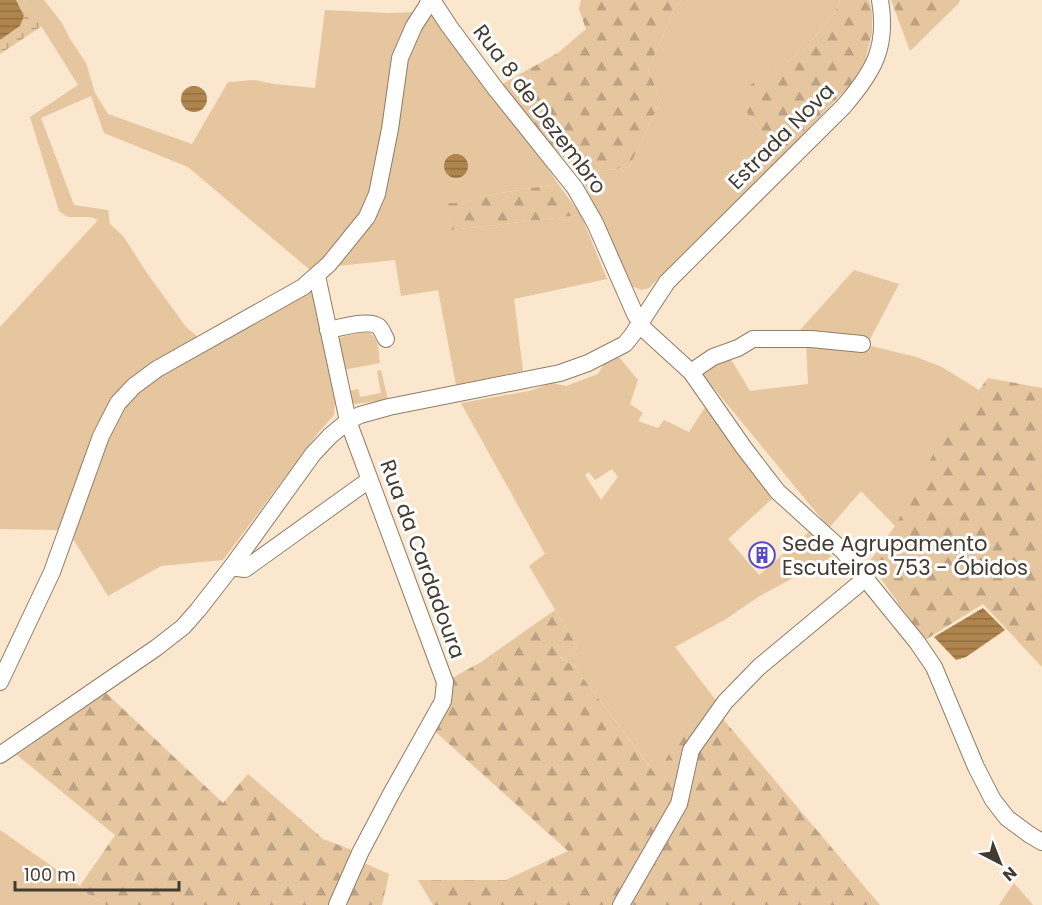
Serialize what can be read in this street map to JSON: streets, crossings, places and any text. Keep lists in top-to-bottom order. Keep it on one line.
{"streets":{"street":["Rua 8 de Dezembro","Estrada Nova","Rua da Cardadoura"]},"crossings":[["Rua 8 de Dezembro","Estrada Nova"],["Estrada Nova","Rua da Cardadoura"]],"places":{"building":["Sede Agrupamento Escuteiros 753 - Óbidos"]},"scale_bar":"100 m","north":"bottom right"}
